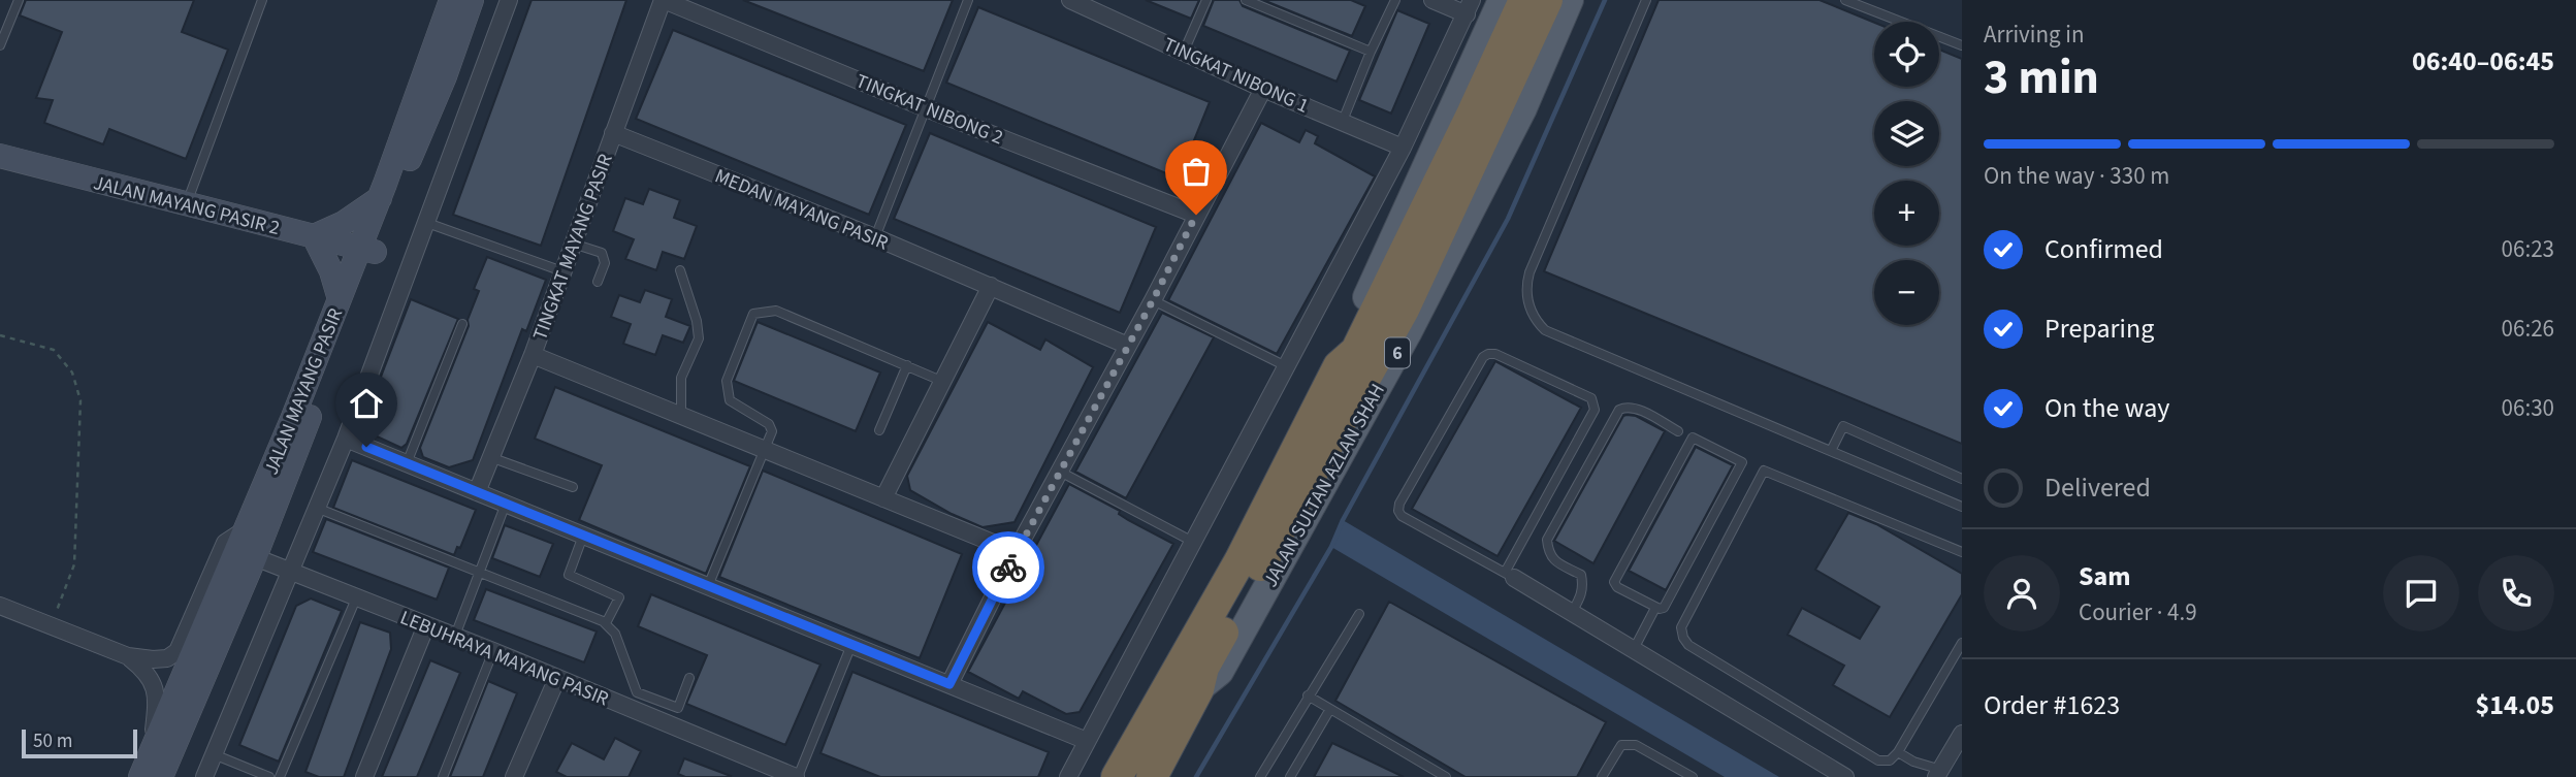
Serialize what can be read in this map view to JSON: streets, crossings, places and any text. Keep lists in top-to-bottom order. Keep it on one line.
{"streets":{"highway":["6","JALAN SULTAN AZLAN SHAH"],"street":["TINGKAT NIBONG 1","TINGKAT NIBONG 2","JALAN MAYANG PASIR 2","MEDAN MAYANG PASIR","TINGKAT MAYANG PASIR","JALAN MAYANG PASIR","LEBUHRAYA MAYANG PASIR"]},"crossings":[["TINGKAT NIBONG 2","TINGKAT MAYANG PASIR"],["JALAN MAYANG PASIR 2","JALAN MAYANG PASIR"],["MEDAN MAYANG PASIR","TINGKAT MAYANG PASIR"],["JALAN MAYANG PASIR","LEBUHRAYA MAYANG PASIR"]],"scale_bar":"50 m","page":{"heading":["3 min","Arriving in","06:40–06:45"],"panel":["Sam","Courier · 4.9","Order #1623","$14.05"],"map_buttons":["+","−"],"bar":"On the way · 330 m","list":[["Confirmed","06:23"],["Preparing","06:26"],["On the way","06:30"],"Delivered"],"scale":"50 m"}}
